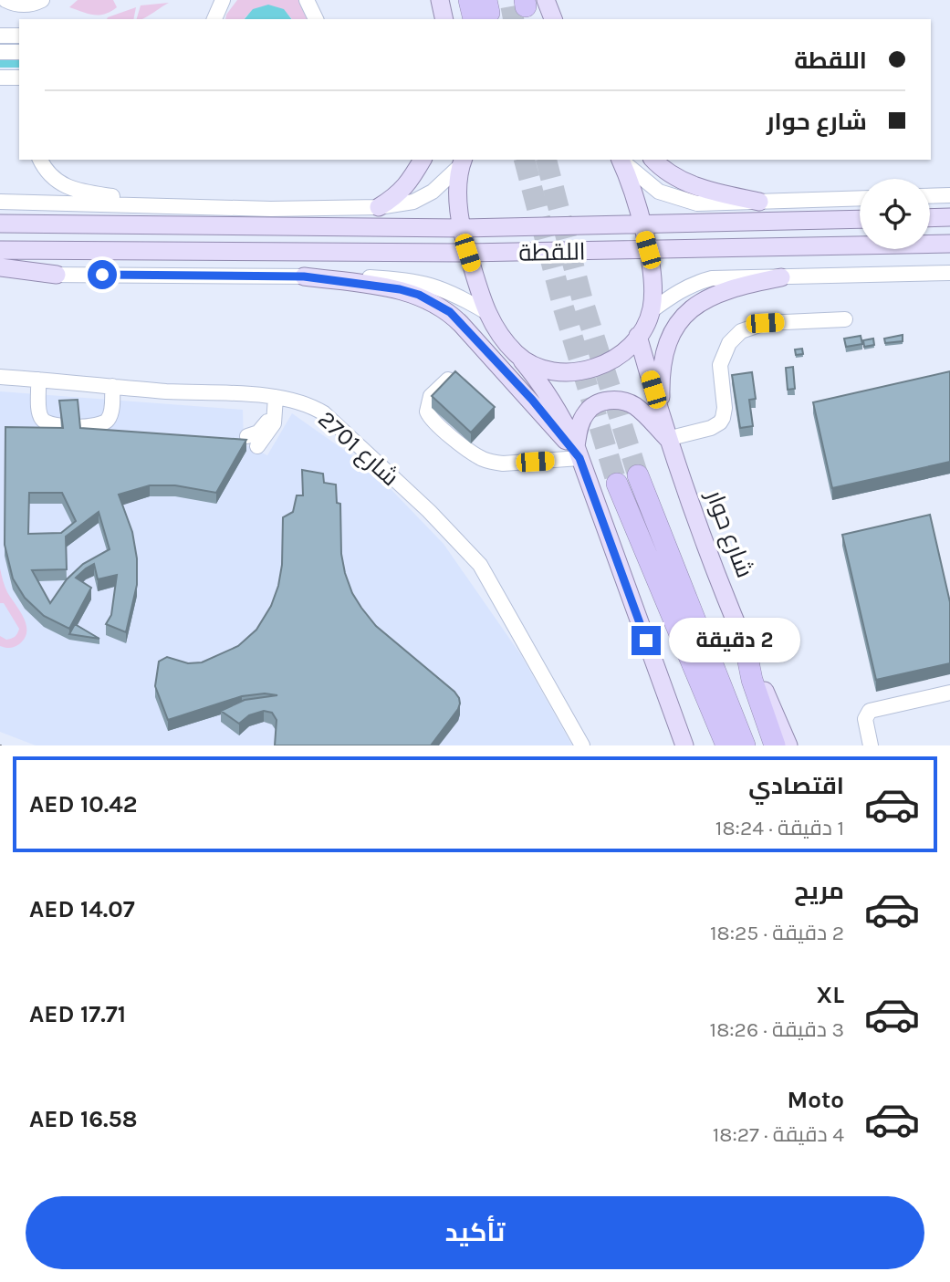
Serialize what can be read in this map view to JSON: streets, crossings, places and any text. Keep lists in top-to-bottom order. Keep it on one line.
{"streets":{"main road":["اللقطة","شارع حوار"],"street":["شارع 2701"]},"page":{"banner":["اللقطة","شارع حوار"],"bubble":"2 دقيقة","list":[{"name":"اقتصادي","note":"1 دقيقة · 18:24","value":"AED 10.42"},{"name":"مريح","note":"2 دقيقة · 18:25","value":"AED 14.07"},{"name":"XL","note":"3 دقيقة · 18:26","value":"AED 17.71"},{"name":"Moto","note":"4 دقيقة · 18:27","value":"AED 16.58"}],"buttons":"تأكيد"}}
